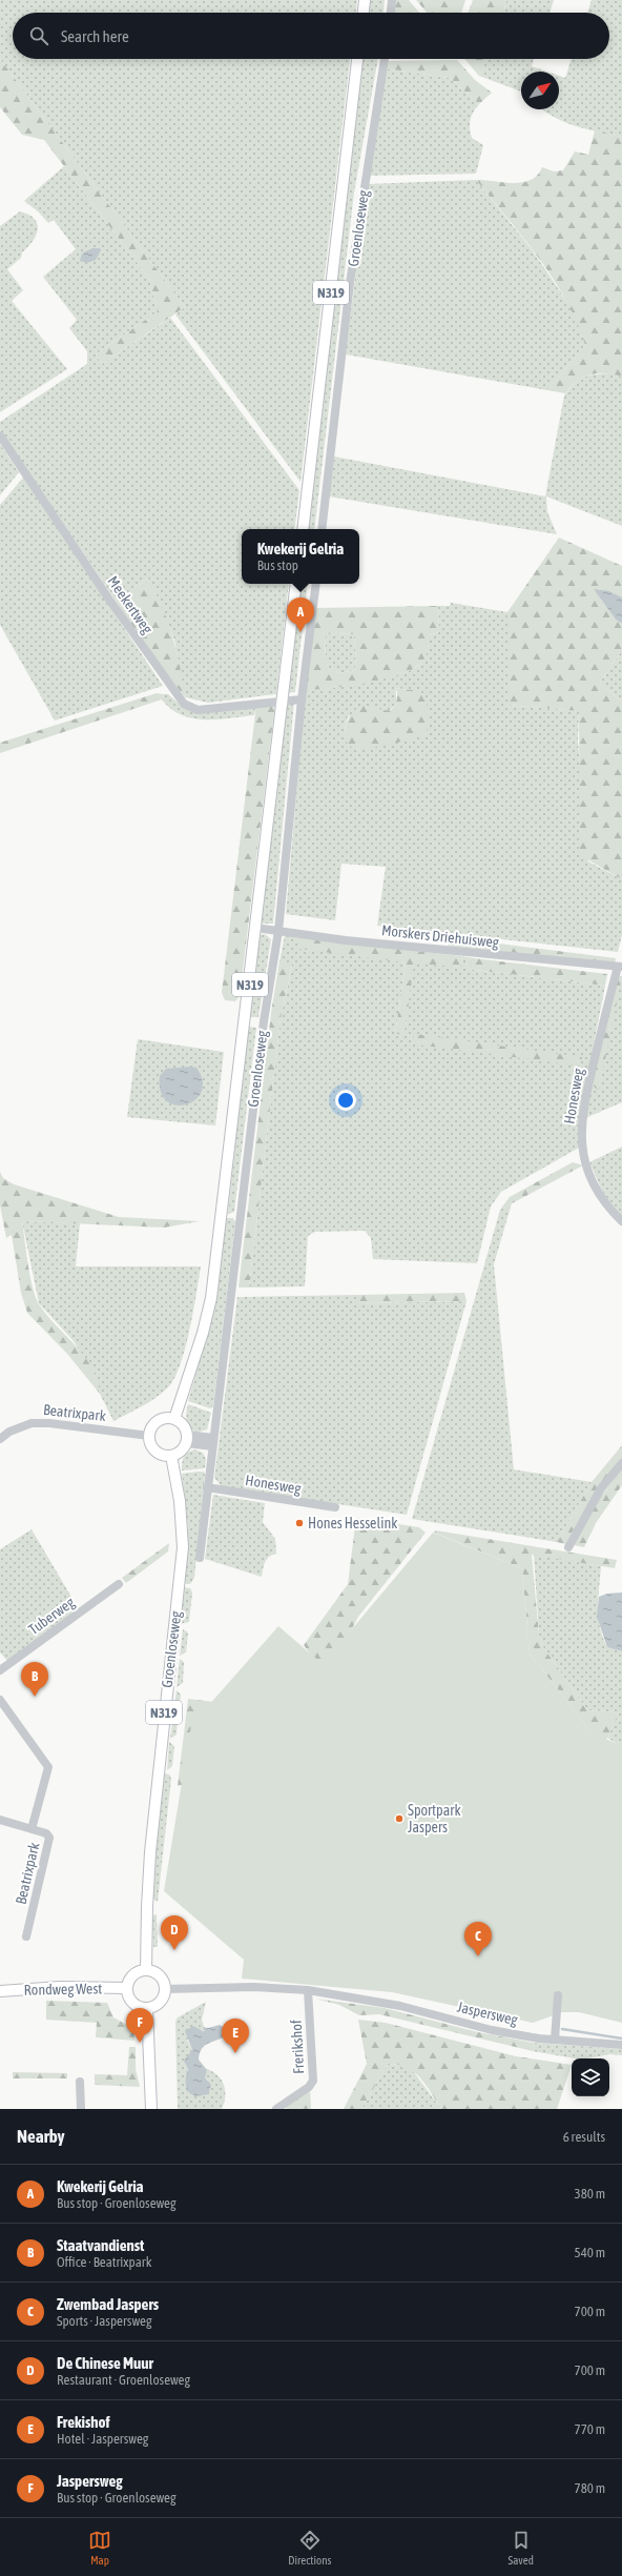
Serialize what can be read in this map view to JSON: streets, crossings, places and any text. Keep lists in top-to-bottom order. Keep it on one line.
{"streets":{"main road":["Groenloseweg","N319","Rondweg West"],"street":["Meekertweg","Morskers Driehuisweg","Honesweg","Beatrixpark","Tuberweg","Jaspersweg","Frerikshof"]},"crossings":[["Groenloseweg","Meekertweg"],["Groenloseweg","Morskers Driehuisweg"],["Groenloseweg","Honesweg"],["Groenloseweg","Beatrixpark"],["Groenloseweg","Rondweg West"],["Groenloseweg","Jaspersweg"],["Morskers Driehuisweg","Honesweg"],["Rondweg West","Jaspersweg"],["Jaspersweg","Frerikshof"]],"places":["Hones Hesselink","Sportpark Jaspers"],"north":"top right","page":{"search":"Search here","popup":["Kwekerij Gelria","Bus stop"],"pins":["A","B","D","C","F","E"],"heading":["Nearby","6 results"],"list":[{"mark":"A","name":"Kwekerij Gelria","note":"Bus stop · Groenloseweg","value":"380 m"},{"mark":"B","name":"Staatvandienst","note":"Office · Beatrixpark","value":"540 m"},{"mark":"C","name":"Zwembad Jaspers","note":"Sports · Jaspersweg","value":"700 m"},{"mark":"D","name":"De Chinese Muur","note":"Restaurant · Groenloseweg","value":"700 m"},{"mark":"E","name":"Frekishof","note":"Hotel · Jaspersweg","value":"770 m"},{"mark":"F","name":"Jaspersweg","note":"Bus stop · Groenloseweg","value":"780 m"}],"nav":["Map","Directions","Saved"]}}
